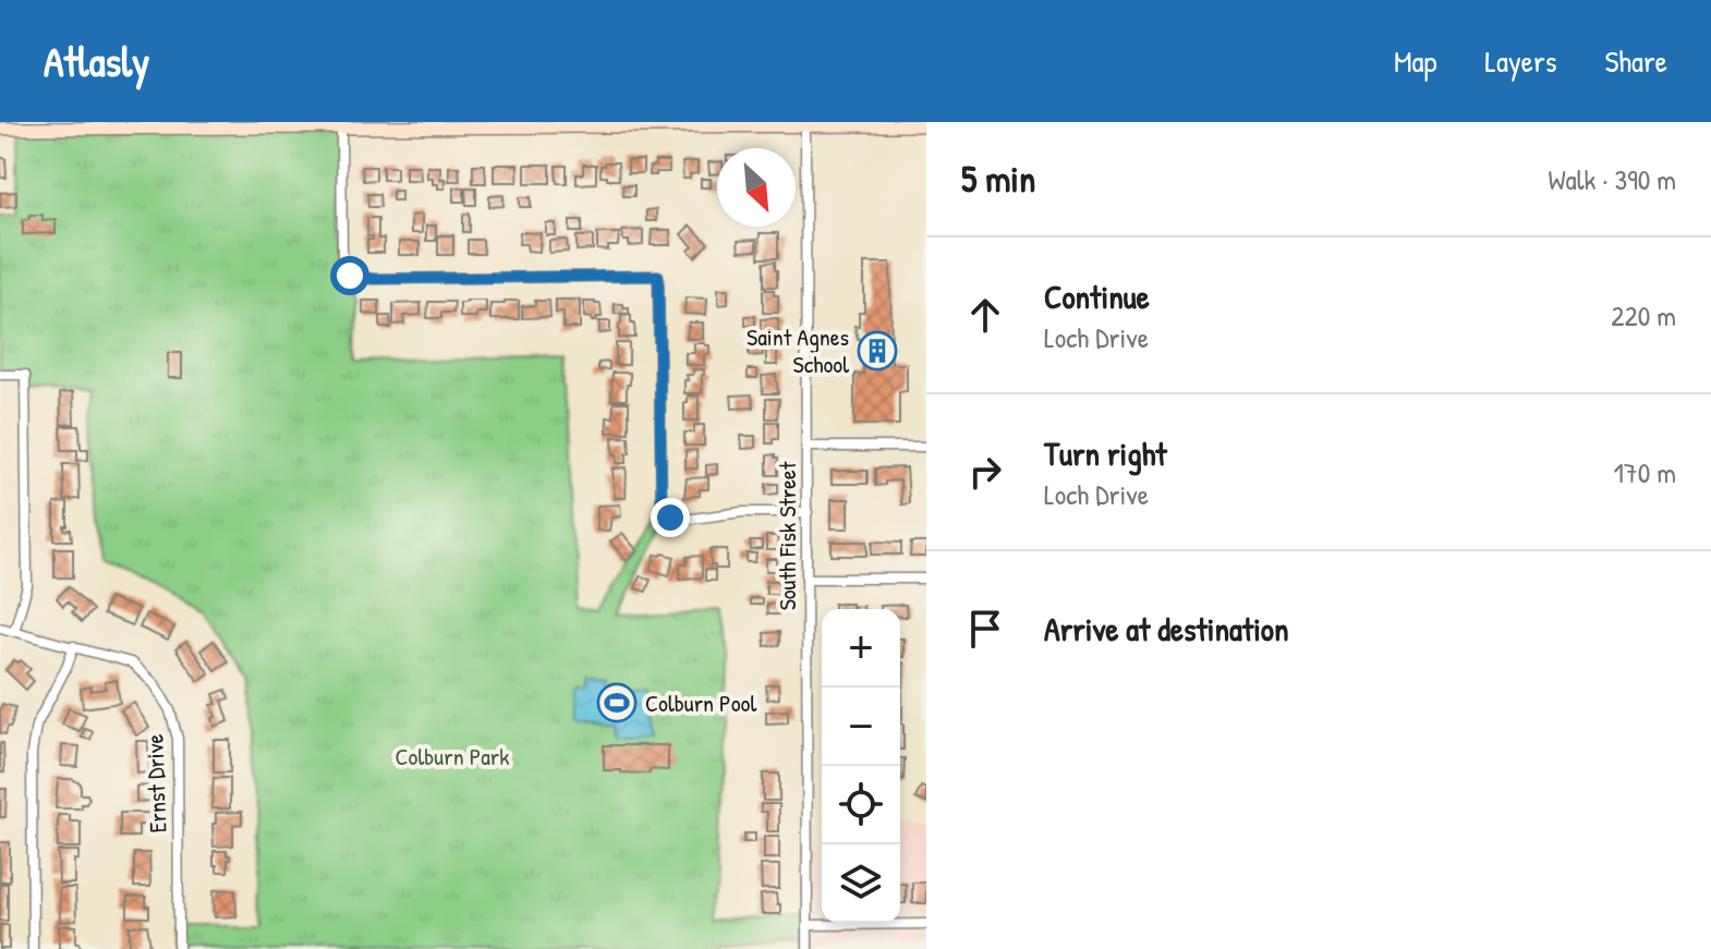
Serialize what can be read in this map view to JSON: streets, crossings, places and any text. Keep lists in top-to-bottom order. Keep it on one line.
{"streets":{"street":["South Fisk Street","Ernst Drive"]},"parks":["Colburn Park"],"places":{"building":["Saint Agnes School"],"sports":["Colburn Pool"]},"north":"bottom right","page":{"header":"Atlasly","nav":["Map","Layers","Share"],"heading":["5 min","Walk · 390 m"],"list":[["Continue","Loch Drive","220 m"],["Turn right","Loch Drive","170 m"],"Arrive at destination"],"map_buttons":["+","−"]}}
